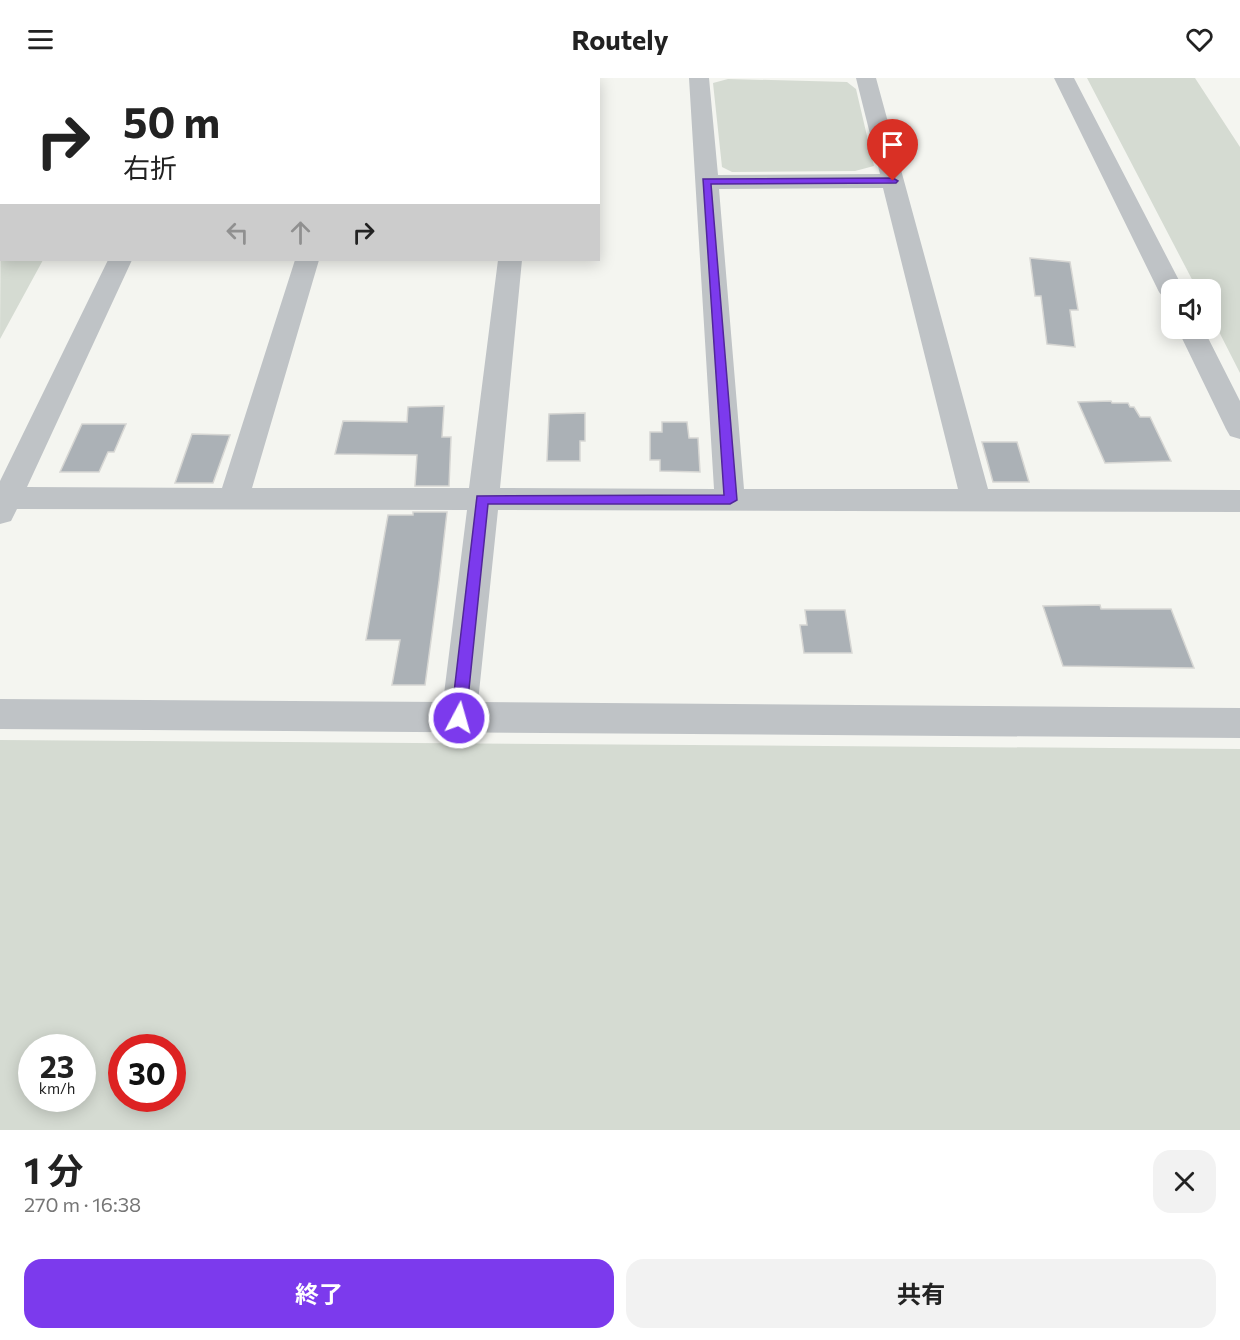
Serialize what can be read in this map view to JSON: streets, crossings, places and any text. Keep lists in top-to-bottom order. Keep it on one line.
{"page":{"header":"Routely","turn":["50 m","右折"],"speed":"23 km/h","limit":"30","heading":["1 分","270 m · 16:38"],"buttons":["終了","共有"]}}
